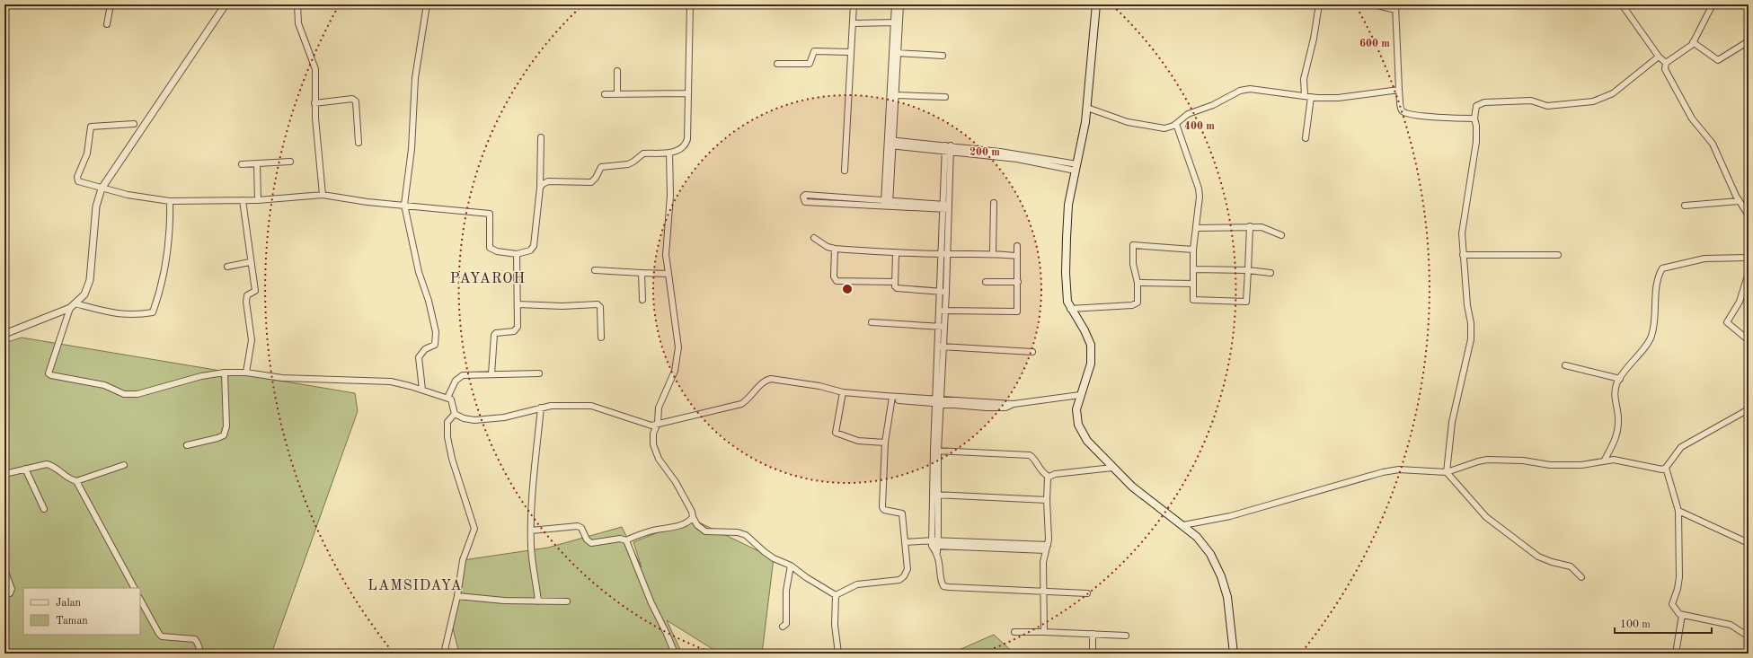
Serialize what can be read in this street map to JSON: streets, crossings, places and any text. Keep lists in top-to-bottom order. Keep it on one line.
{"districts":["PAYAROH","LAMSIDAYA"],"legend":["Jalan","Taman"],"scale_bar":"100 m","rings":["600 m","400 m","200 m"]}
